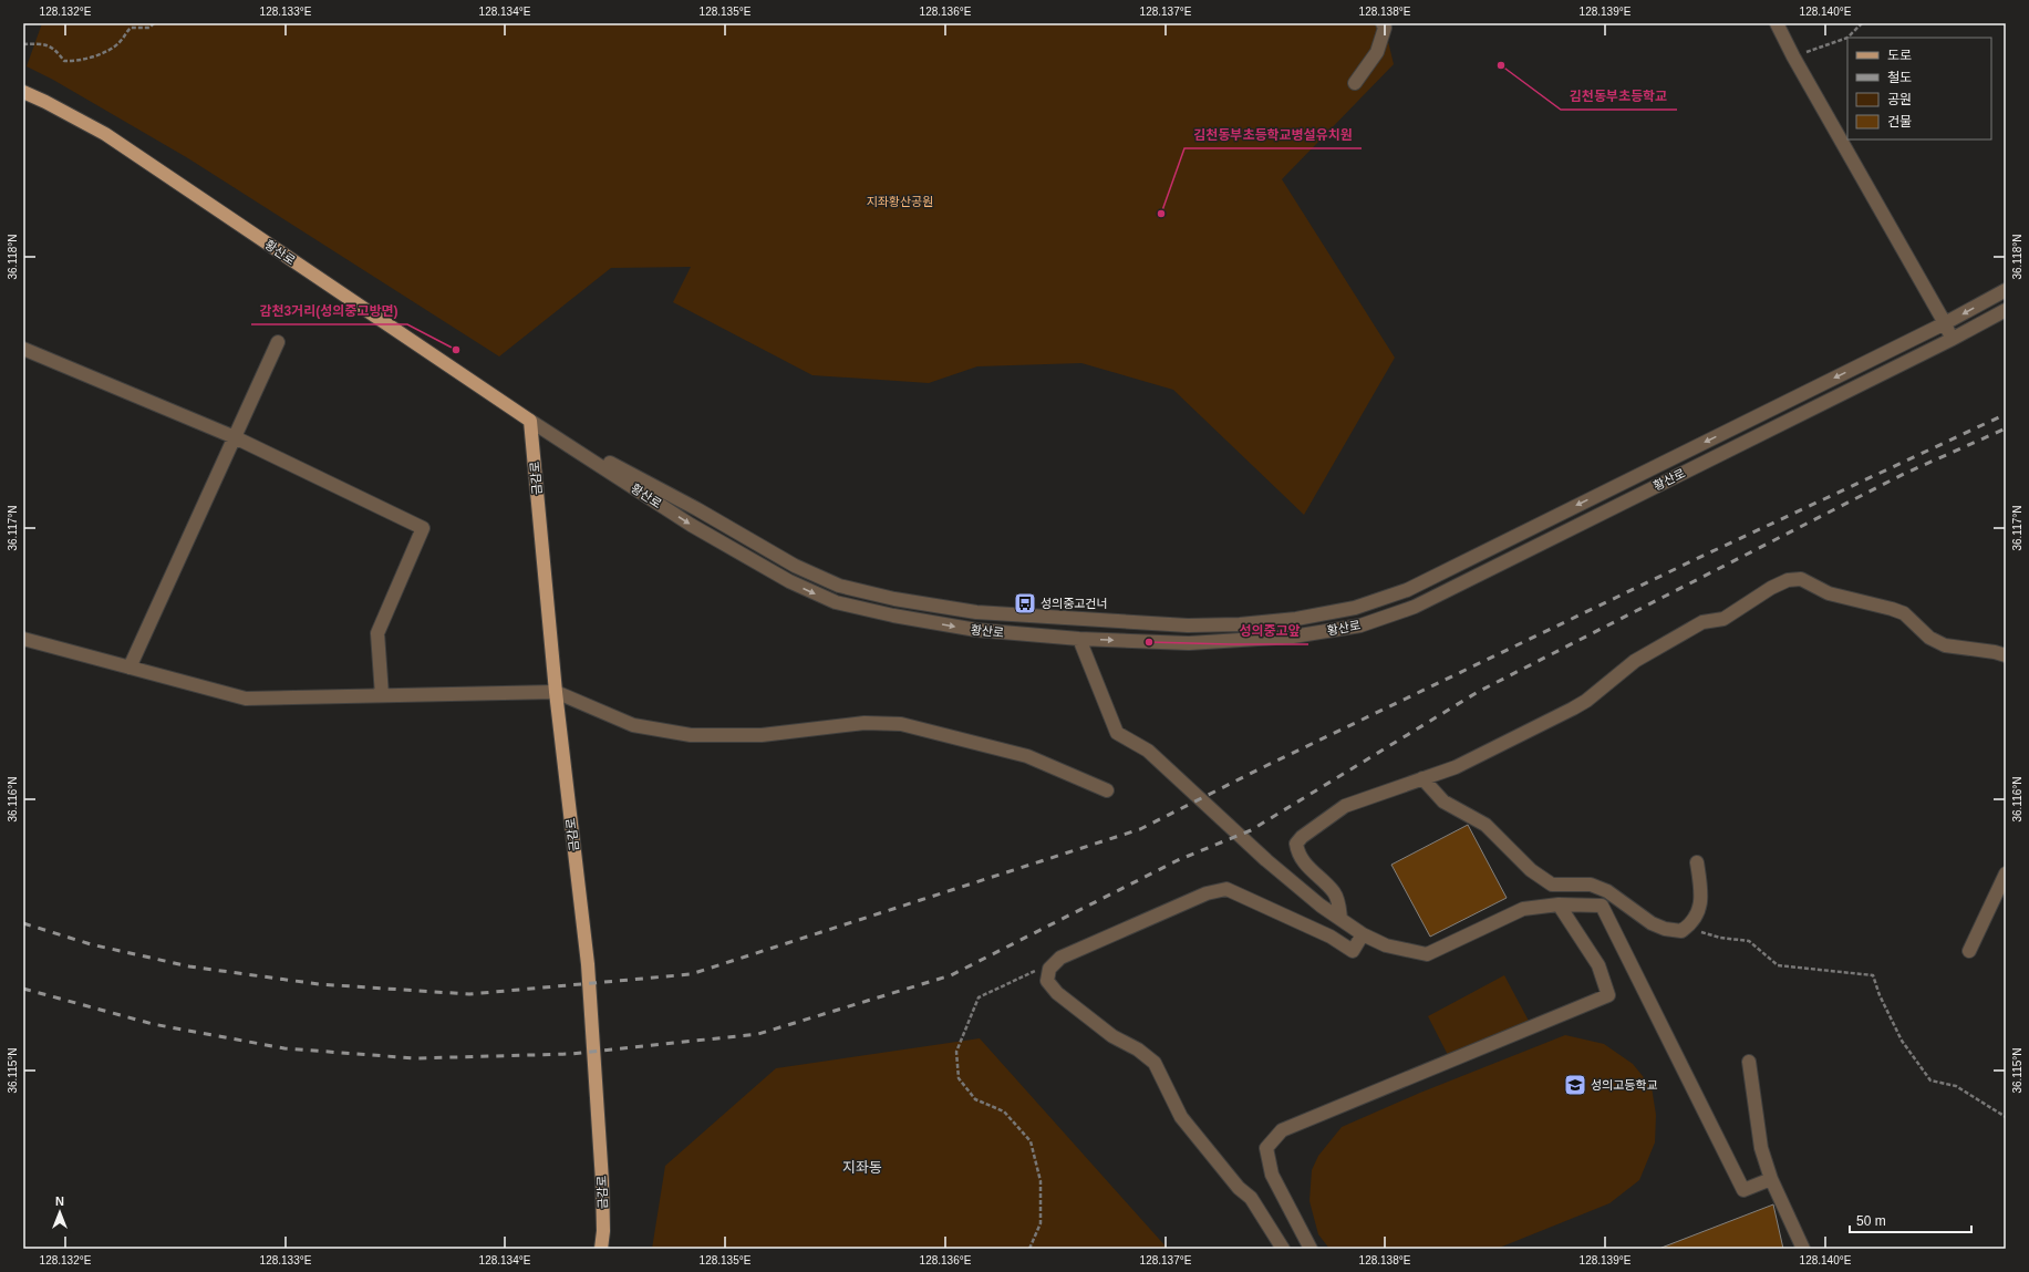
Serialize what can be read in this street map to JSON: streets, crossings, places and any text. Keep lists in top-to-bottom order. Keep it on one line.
{"streets":{"main road":["황산로","금감로"]},"crossings":[["황산로","금감로"]],"districts":["지좌동"],"parks":["지좌황산공원"],"places":{"other":["김천동부초등학교","김천동부초등학교병설유치원","감천3거리(성의중고방면)","성의중고앞"],"bus stop":["성의중고건너"],"school or university":["성의고등학교"]},"legend":["도로","철도","공원","건물"],"scale_bar":"50 m","north":"top","coordinates":["128.132°E","128.133°E","128.134°E","128.135°E","128.136°E","128.137°E","128.138°E","128.139°E","128.140°E","36.118°N","36.117°N","36.116°N","36.115°N"]}
